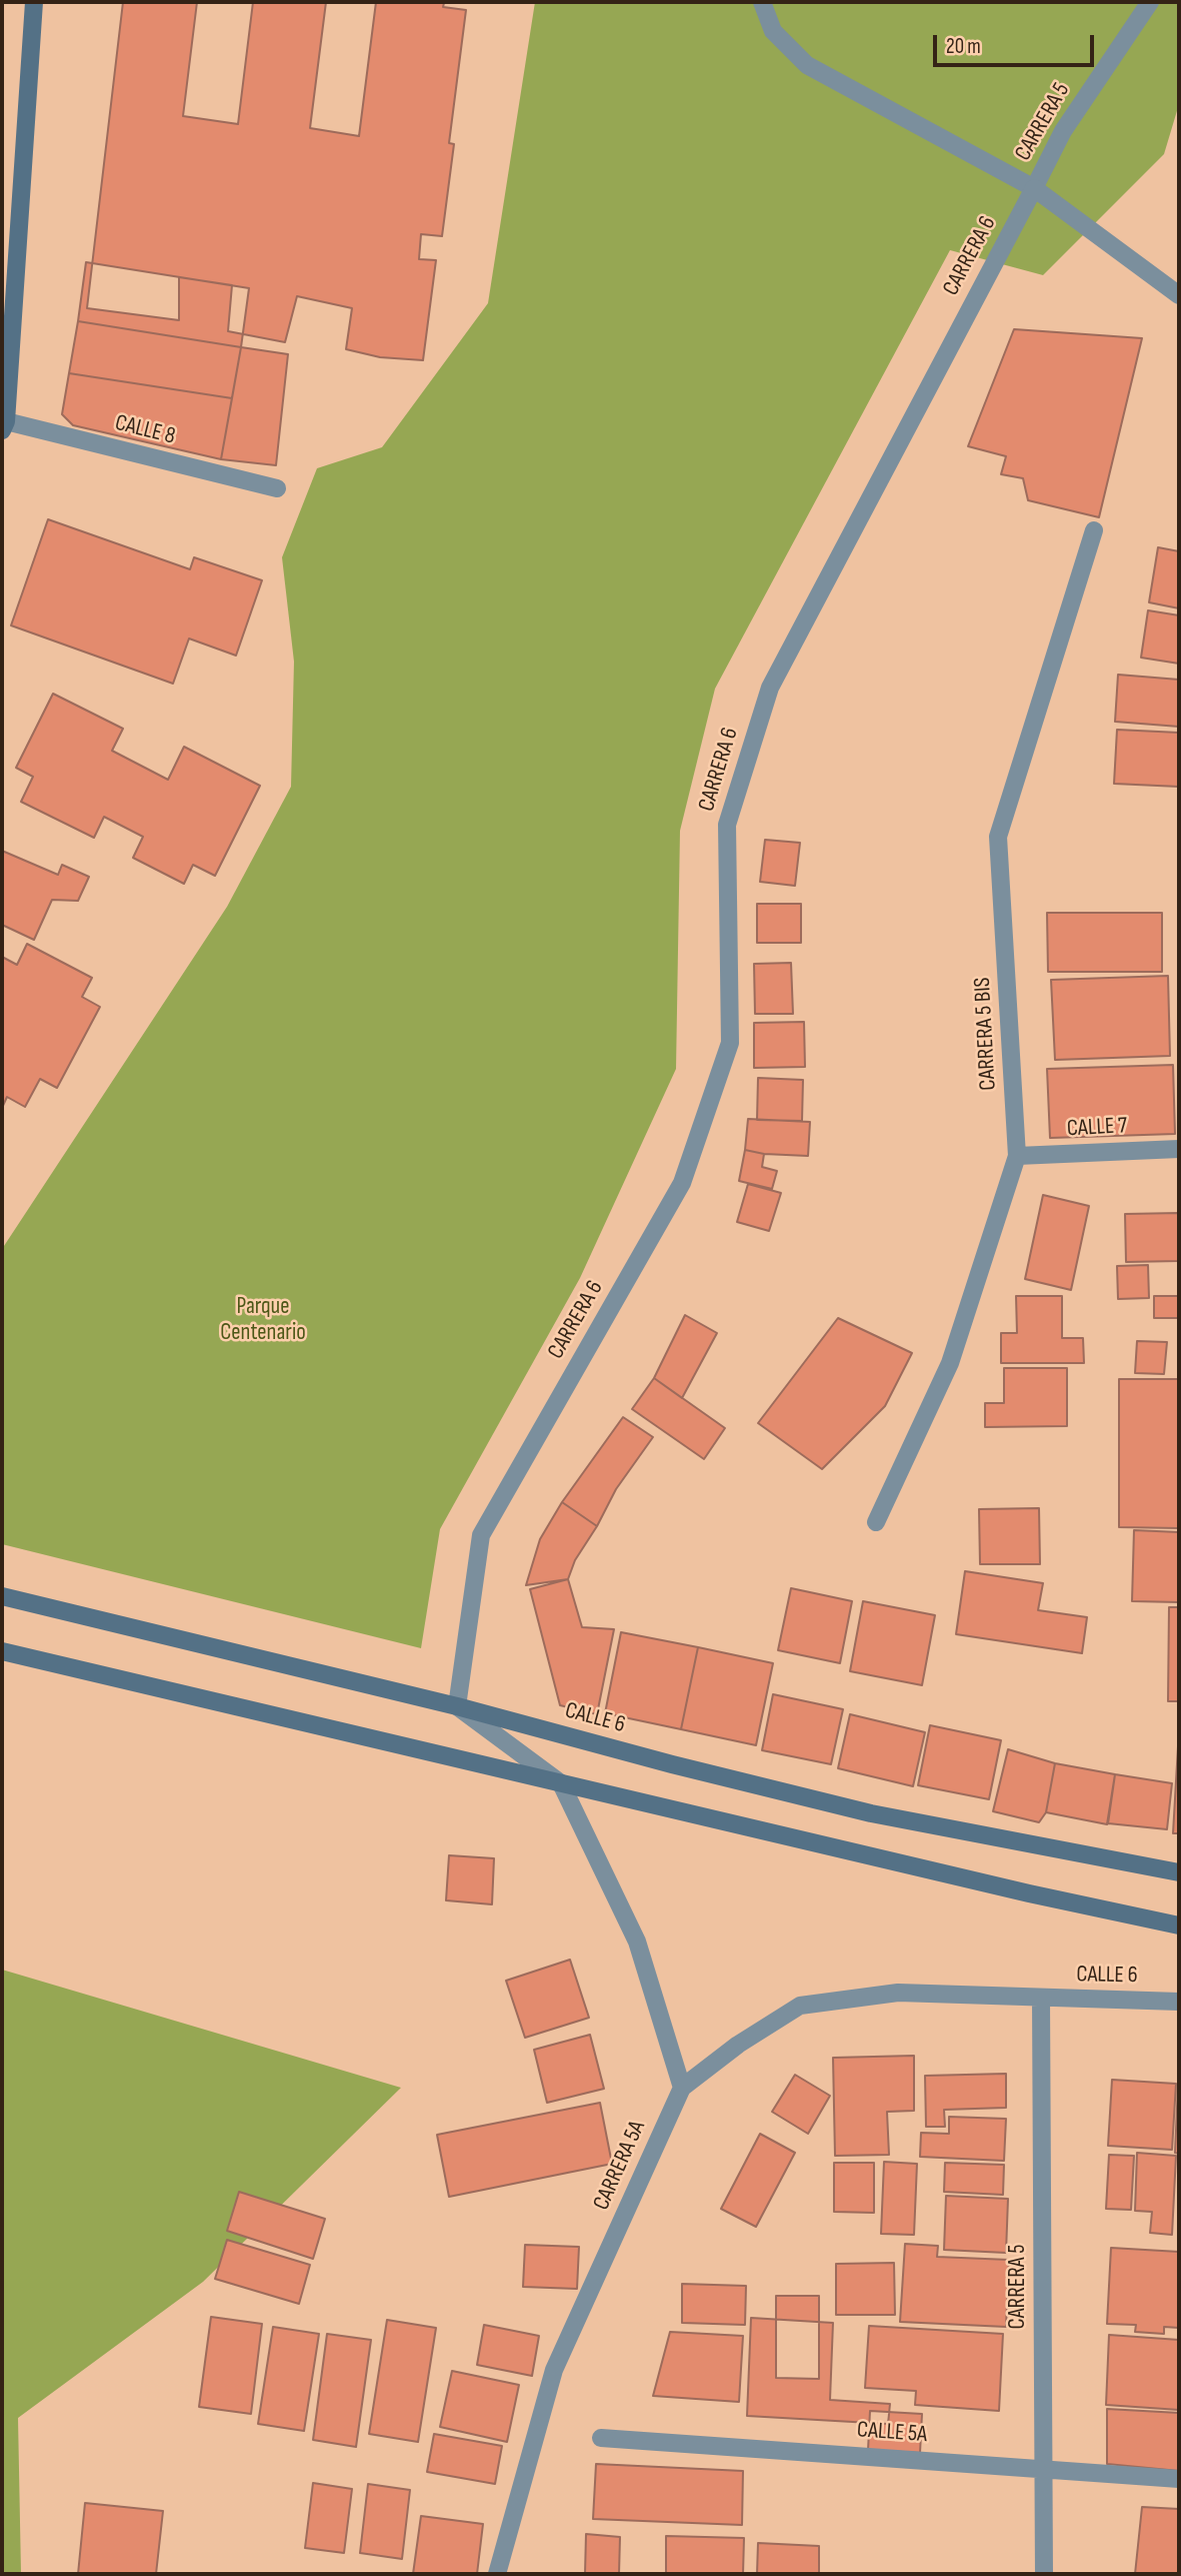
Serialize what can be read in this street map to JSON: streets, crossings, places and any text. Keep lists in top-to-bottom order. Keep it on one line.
{"streets":{"street":["CARRERA 5","CARRERA 6","CALLE 8","CARRERA 5 BIS","CALLE 7","CALLE 6","CARRERA 5A","CALLE 5A"]},"crossings":[["CARRERA 5","CARRERA 6"],["CARRERA 5","CALLE 6"],["CARRERA 5","CALLE 5A"],["CARRERA 6","CALLE 6"],["CARRERA 5 BIS","CALLE 7"],["CALLE 6","CARRERA 5A"]],"parks":["Parque Centenario"],"scale_bar":"20 m"}
